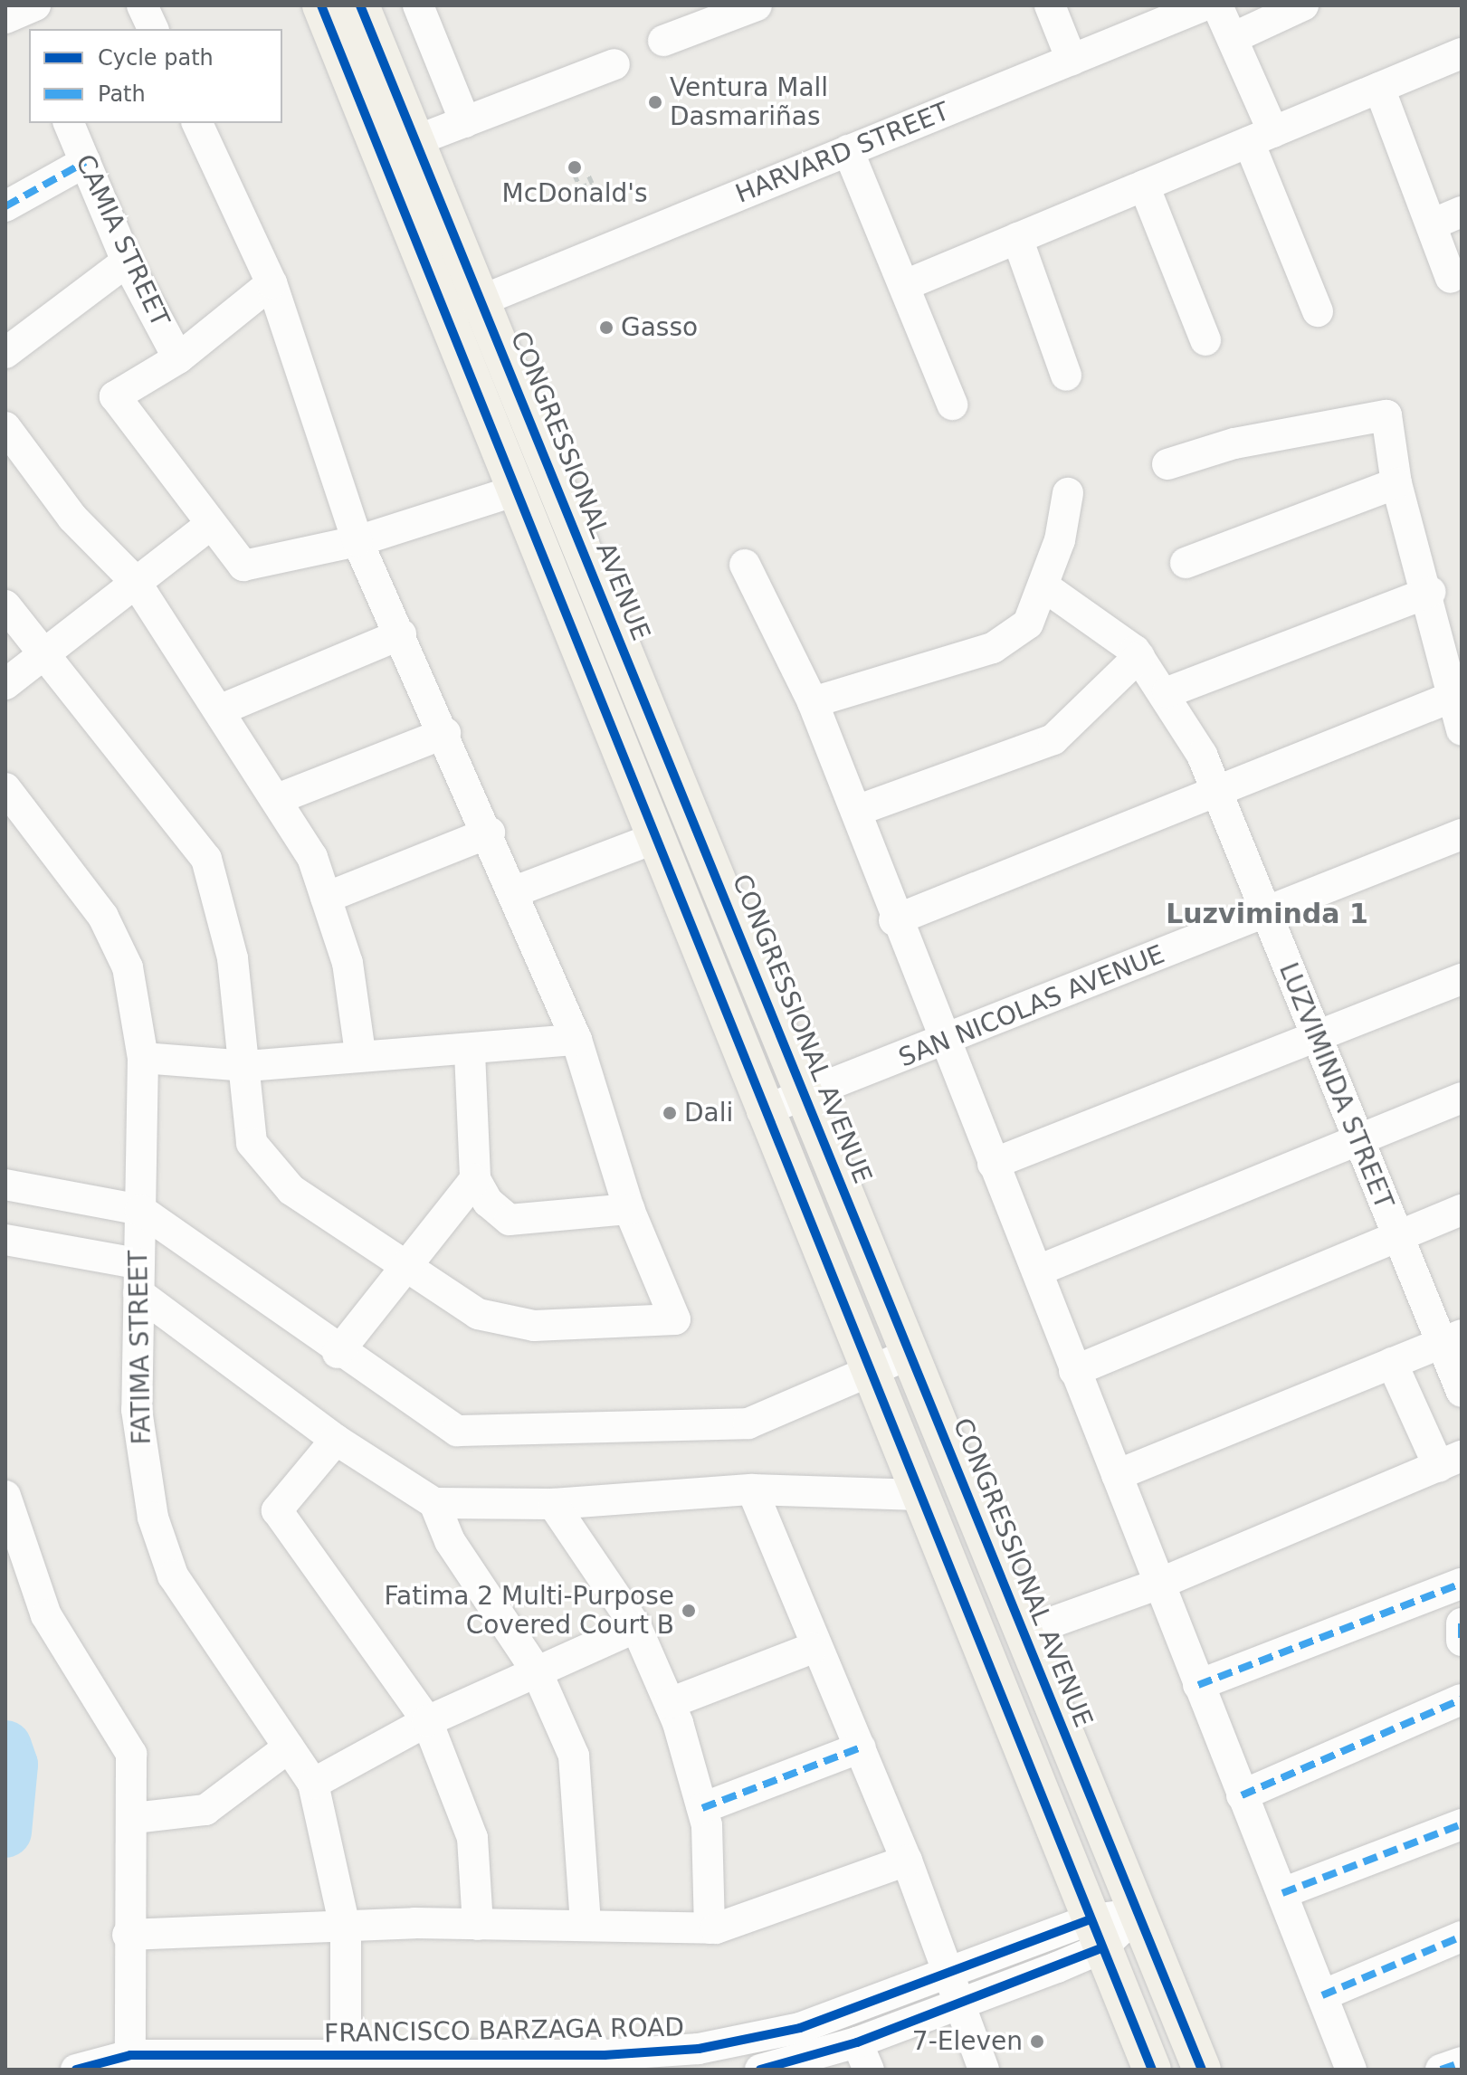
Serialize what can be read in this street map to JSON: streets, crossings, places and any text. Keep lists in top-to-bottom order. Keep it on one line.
{"streets":{"main road":["CONGRESSIONAL AVENUE"],"street":["HARVARD STREET","CAMIA STREET","SAN NICOLAS AVENUE","LUZVIMINDA STREET","FATIMA STREET","FRANCISCO BARZAGA ROAD"]},"crossings":[["HARVARD STREET","CONGRESSIONAL AVENUE"],["CONGRESSIONAL AVENUE","SAN NICOLAS AVENUE"],["CONGRESSIONAL AVENUE","FRANCISCO BARZAGA ROAD"],["SAN NICOLAS AVENUE","LUZVIMINDA STREET"],["FATIMA STREET","FRANCISCO BARZAGA ROAD"]],"districts":["Luzviminda 1"],"places":["Ventura Mall Dasmariñas","McDonald's","Gasso","Dali","Fatima 2 Multi-Purpose Covered Court B","7-Eleven"],"legend":["Cycle path","Path"]}
